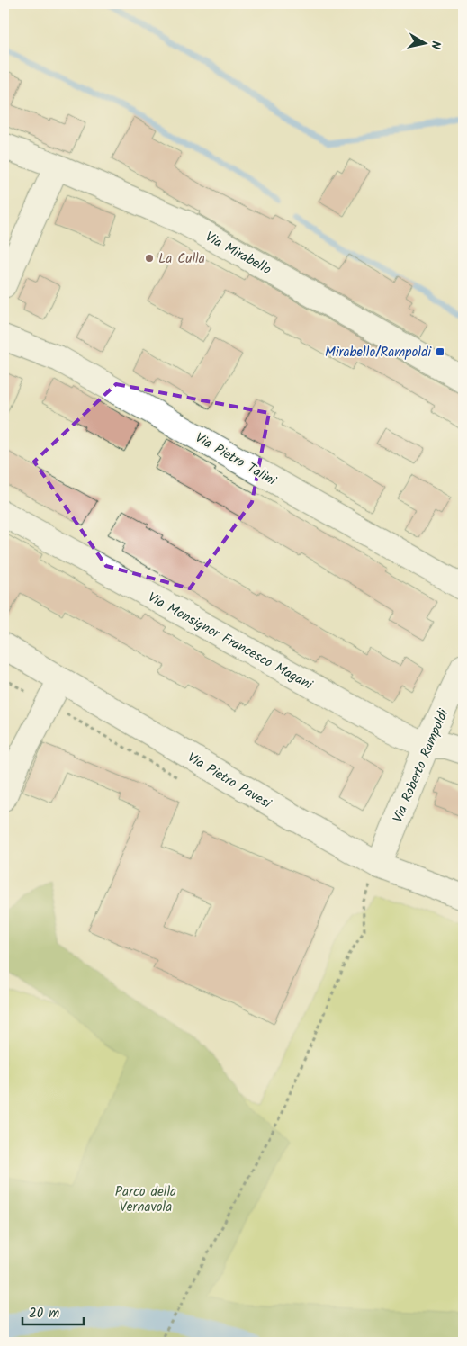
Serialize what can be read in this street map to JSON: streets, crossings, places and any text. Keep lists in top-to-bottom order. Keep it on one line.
{"streets":{"street":["Via Mirabello","Via Pietro Talini","Via Monsignor Francesco Magani","Via Roberto Rampoldi","Via Pietro Pavesi"]},"crossings":[["Via Monsignor Francesco Magani","Via Roberto Rampoldi"],["Via Roberto Rampoldi","Via Pietro Pavesi"]],"parks":["Parco della Vernavola"],"places":{"other":["La Culla"],"transit":["Mirabello/Rampoldi"]},"scale_bar":"20 m","north":"right"}
